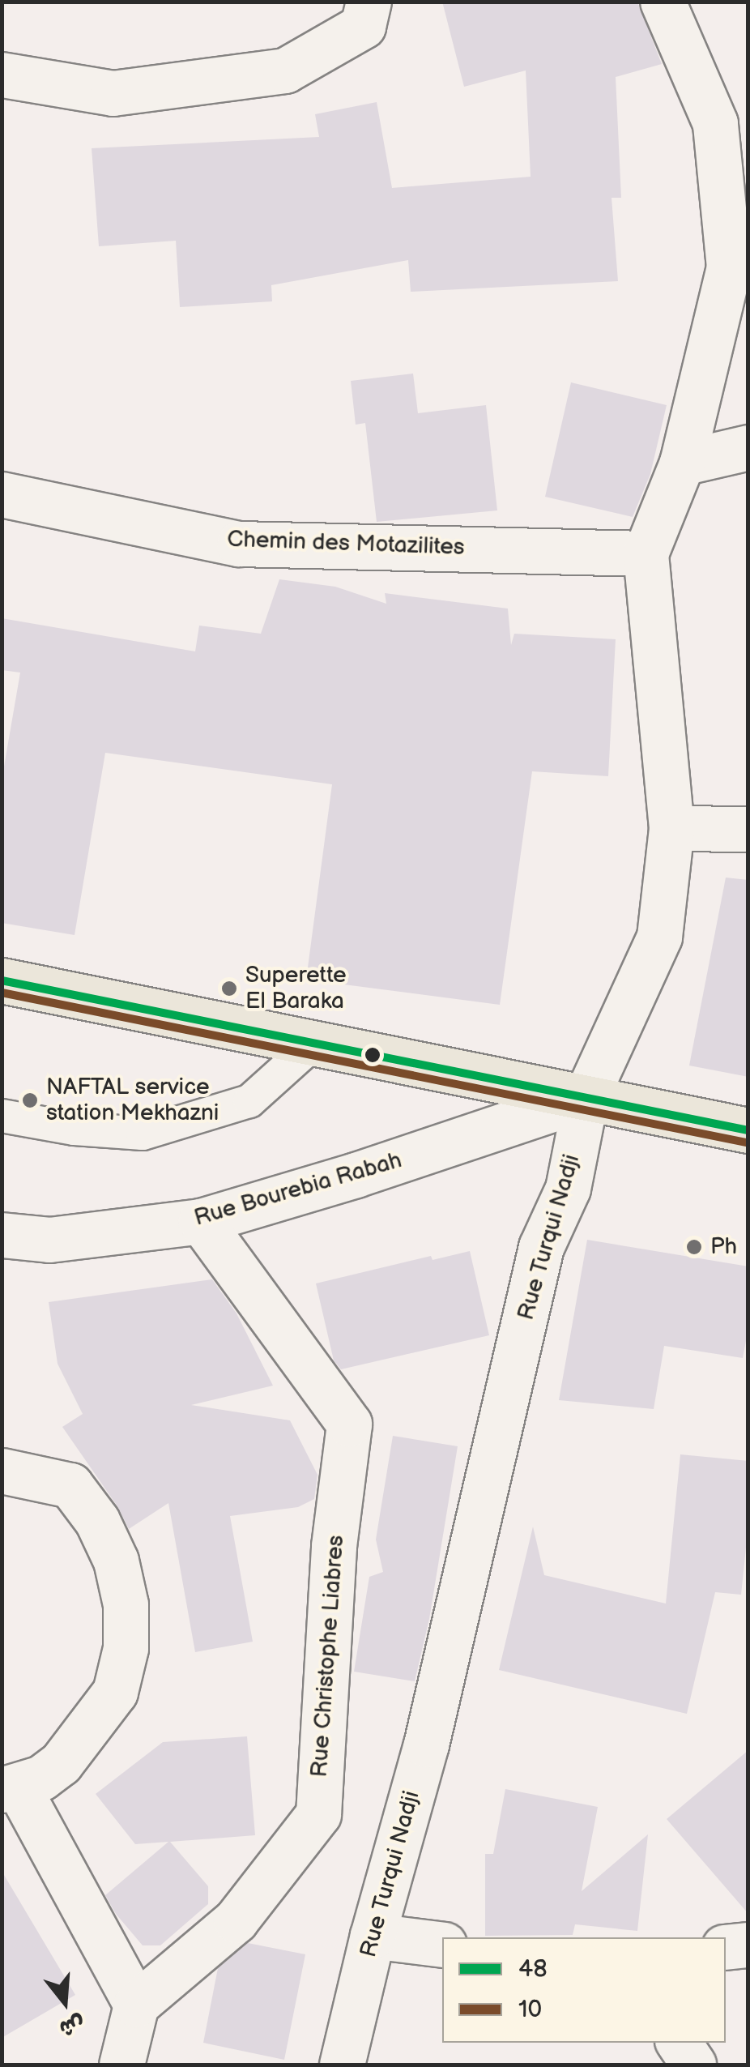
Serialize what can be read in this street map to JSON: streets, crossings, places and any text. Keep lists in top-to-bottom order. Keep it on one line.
{"streets":{"street":["Chemin des Motazilites","Rue Bourebia Rabah","Rue Turqui Nadji","Rue Christophe Liabres"]},"crossings":[["Chemin des Motazilites","Rue Turqui Nadji"],["Rue Bourebia Rabah","Rue Turqui Nadji"],["Rue Bourebia Rabah","Rue Christophe Liabres"]],"places":["Superette El Baraka","NAFTAL service station Mekhazni","Ph"],"lines":["transit line 48","transit line 10"],"legend":["48","10"],"north":"bottom"}
